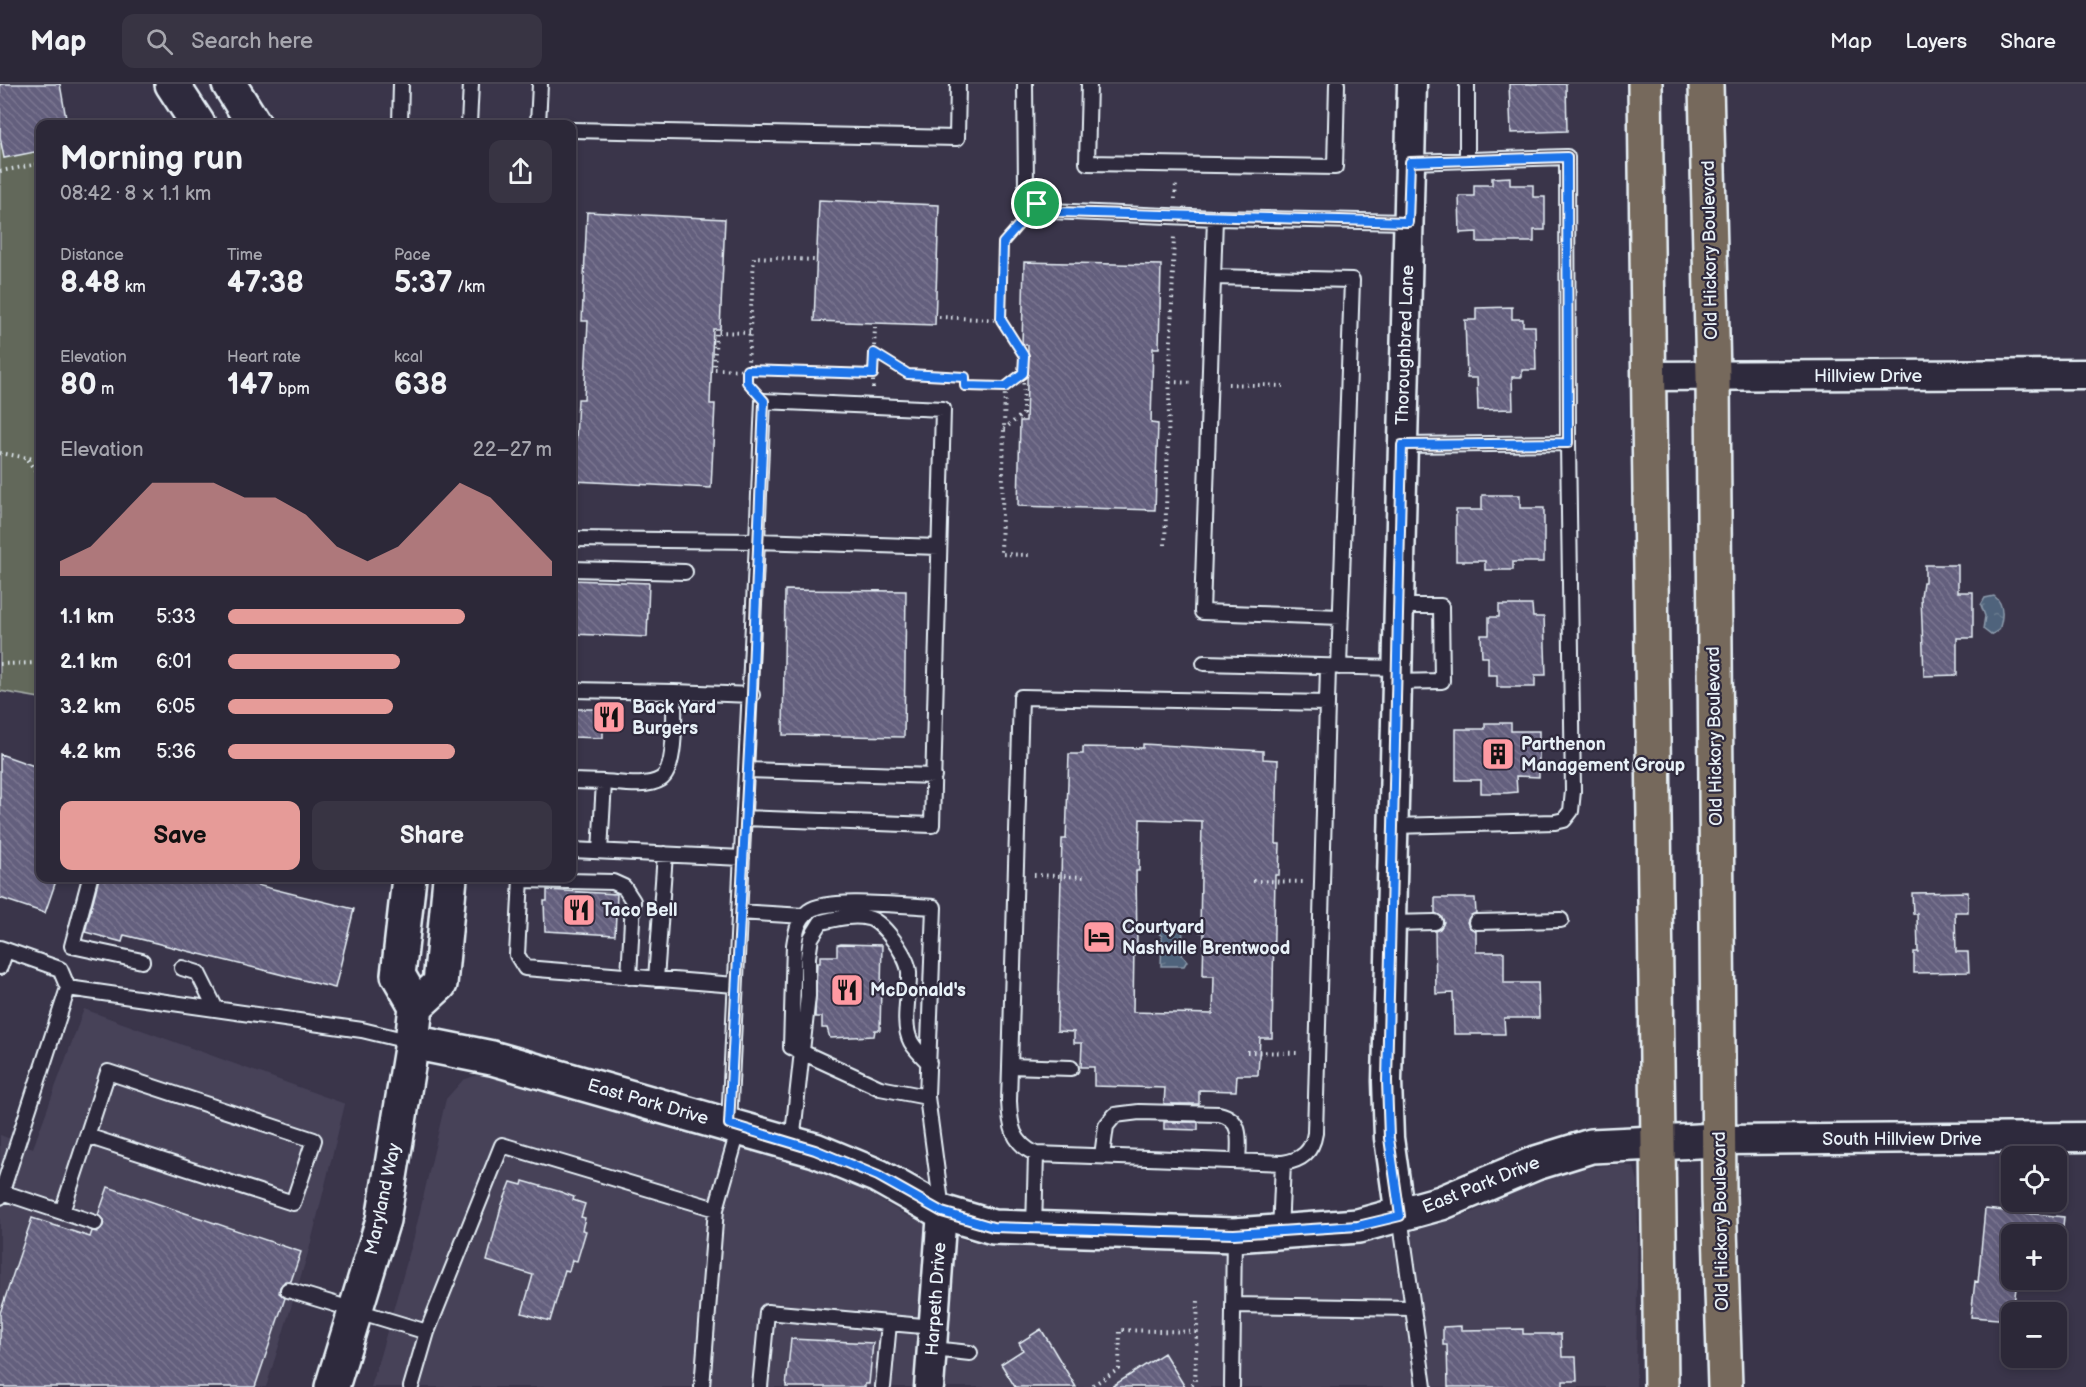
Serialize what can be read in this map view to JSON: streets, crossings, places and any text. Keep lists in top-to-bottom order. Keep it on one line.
{"streets":{"main road":["Old Hickory Boulevard"],"street":["Thoroughbred Lane","Hillview Drive","East Park Drive","South Hillview Drive","Maryland Way","Harpeth Drive"]},"crossings":[["Old Hickory Boulevard","Hillview Drive"],["Old Hickory Boulevard","East Park Drive"],["Old Hickory Boulevard","South Hillview Drive"],["Thoroughbred Lane","East Park Drive"],["East Park Drive","South Hillview Drive"],["East Park Drive","Maryland Way"],["East Park Drive","Harpeth Drive"]],"places":{"restaurant":["Back Yard Burgers","Taco Bell","McDonald's"],"building":["Parthenon Management Group"],"hotel":["Courtyard Nashville Brentwood"]},"page":{"header":"Map","search":"Search here","nav":["Map","Layers","Share"],"heading":["Morning run","08:42 · 8 × 1.1 km"],"stats":[["Distance","8.48 km"],["Time","47:38"],["Pace","5:37 /km"],["Elevation","80 m"],["Heart rate","147 bpm"],["kcal","638"]],"chart":["Elevation","22–27 m"],"list":[{"name":"1.1 km","note":"5:33"},{"name":"2.1 km","note":"6:01"},{"name":"3.2 km","note":"6:05"},{"name":"4.2 km","note":"5:36"}],"buttons":["Save","Share"],"map_buttons":["+","−"]}}
